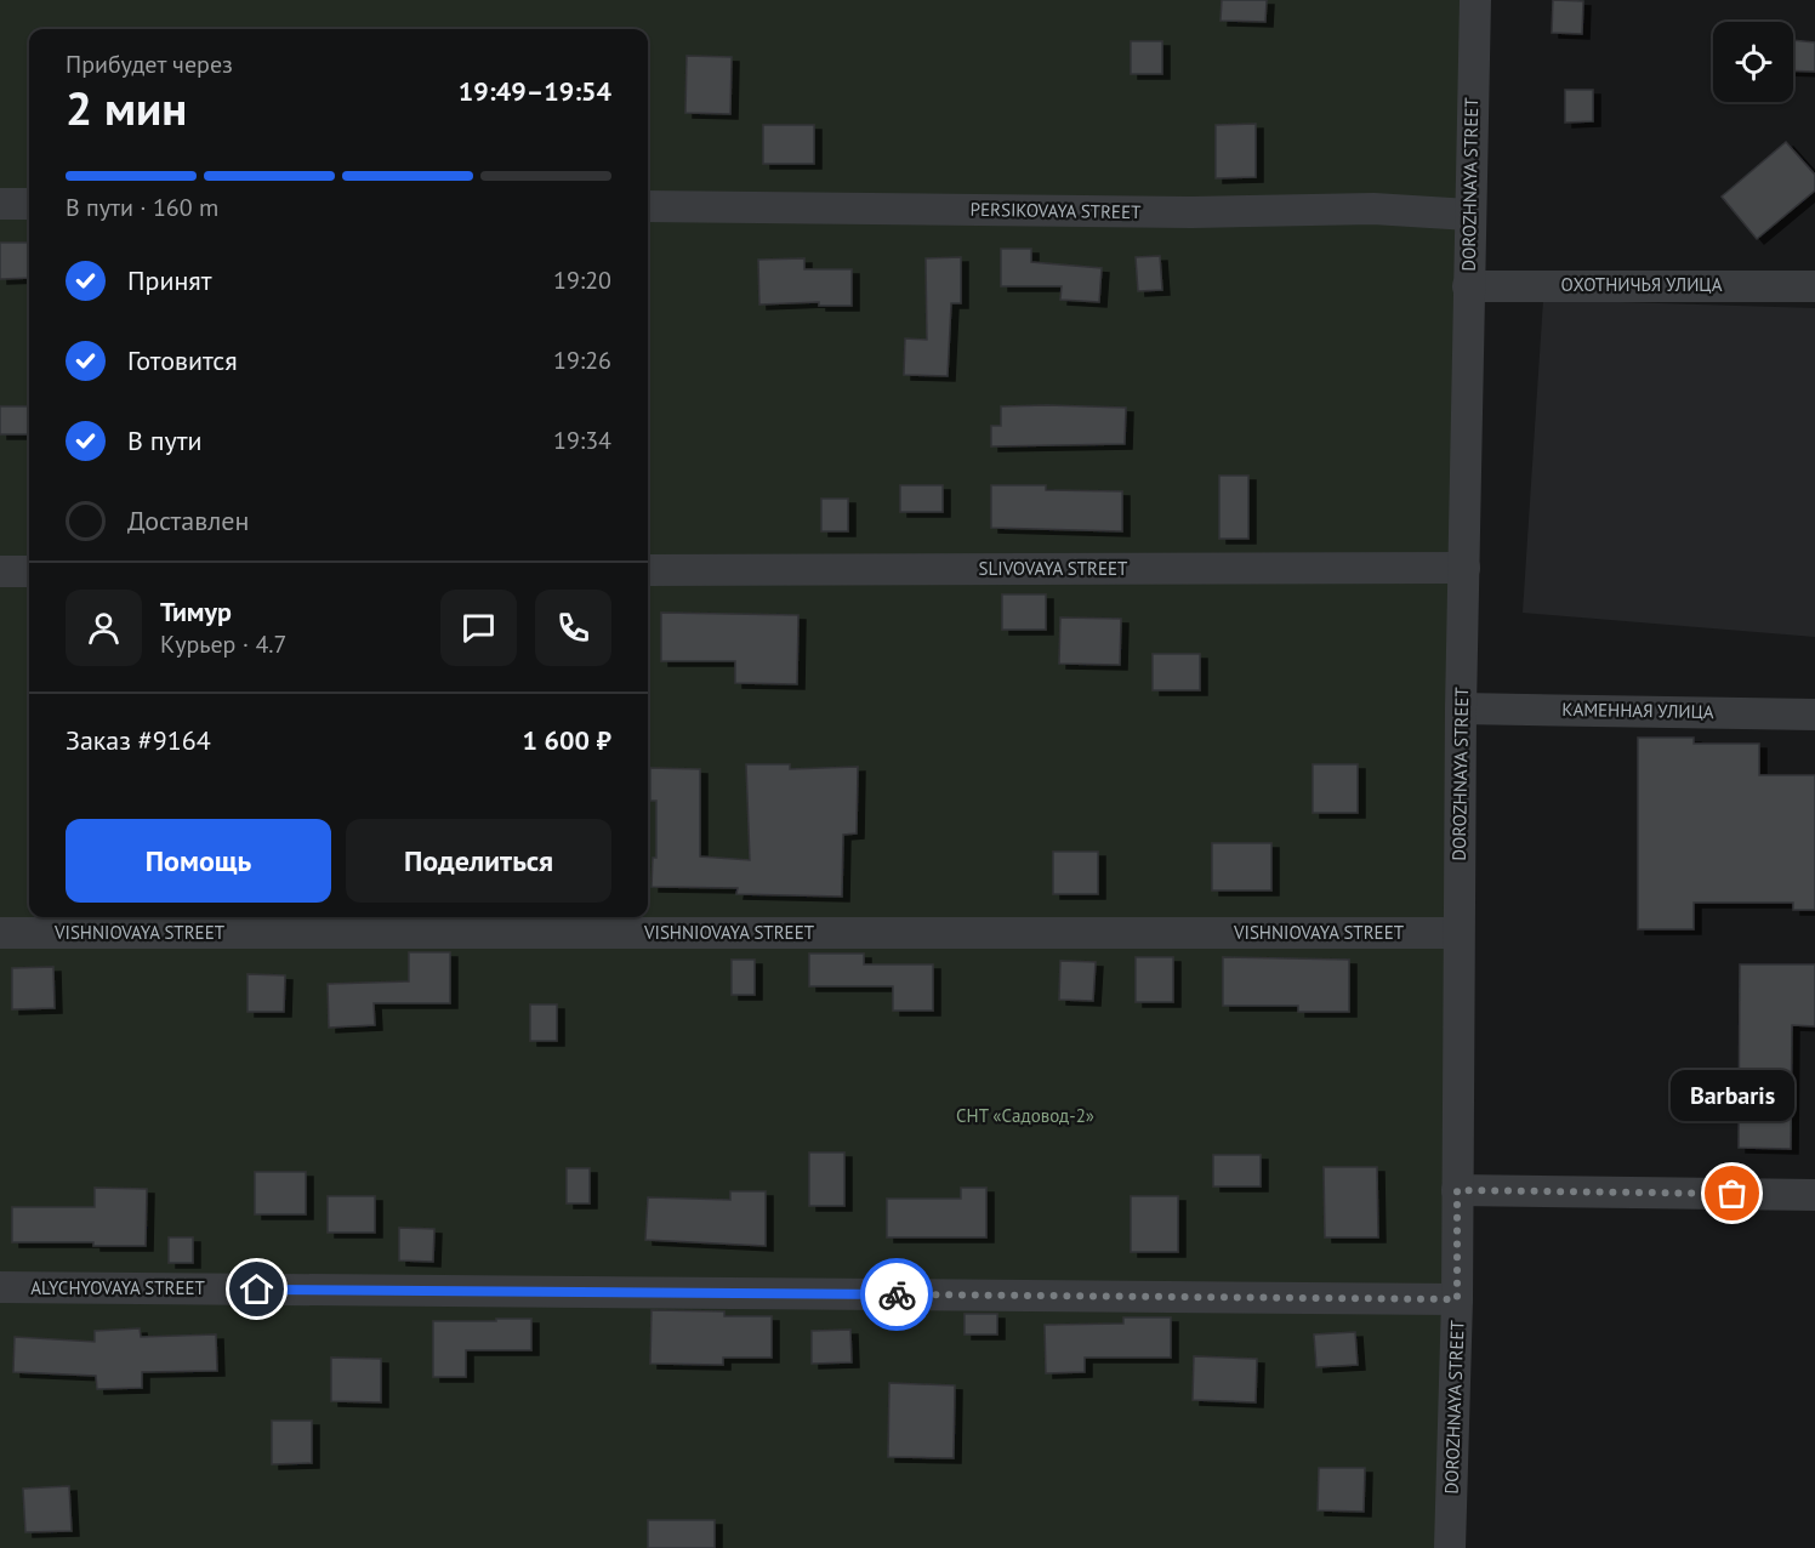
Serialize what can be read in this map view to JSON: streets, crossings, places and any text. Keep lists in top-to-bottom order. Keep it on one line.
{"streets":{"street":["DOROZHNAYA STREET","PERSIKOVAYA STREET","ОХОТНИЧЬЯ УЛИЦА","SLIVOVAYA STREET","КАМЕННАЯ УЛИЦА","VISHNIOVAYA STREET","ALYCHYOVAYA STREET"]},"crossings":[["DOROZHNAYA STREET","PERSIKOVAYA STREET"],["DOROZHNAYA STREET","ОХОТНИЧЬЯ УЛИЦА"],["DOROZHNAYA STREET","SLIVOVAYA STREET"],["DOROZHNAYA STREET","КАМЕННАЯ УЛИЦА"],["DOROZHNAYA STREET","VISHNIOVAYA STREET"],["DOROZHNAYA STREET","ALYCHYOVAYA STREET"]],"parks":["СНТ «Садовод-2»"],"places":["Barbaris"],"page":{"heading":["2 мин","Прибудет через","19:49–19:54"],"panel":["Тимур","Курьер · 4.7","Заказ #9164","1 600 ₽"],"bar":"В пути · 160 m","list":[["Принят","19:20"],["Готовится","19:26"],["В пути","19:34"],"Доставлен"],"buttons":["Помощь","Поделиться"],"bubble":"Barbaris"}}
